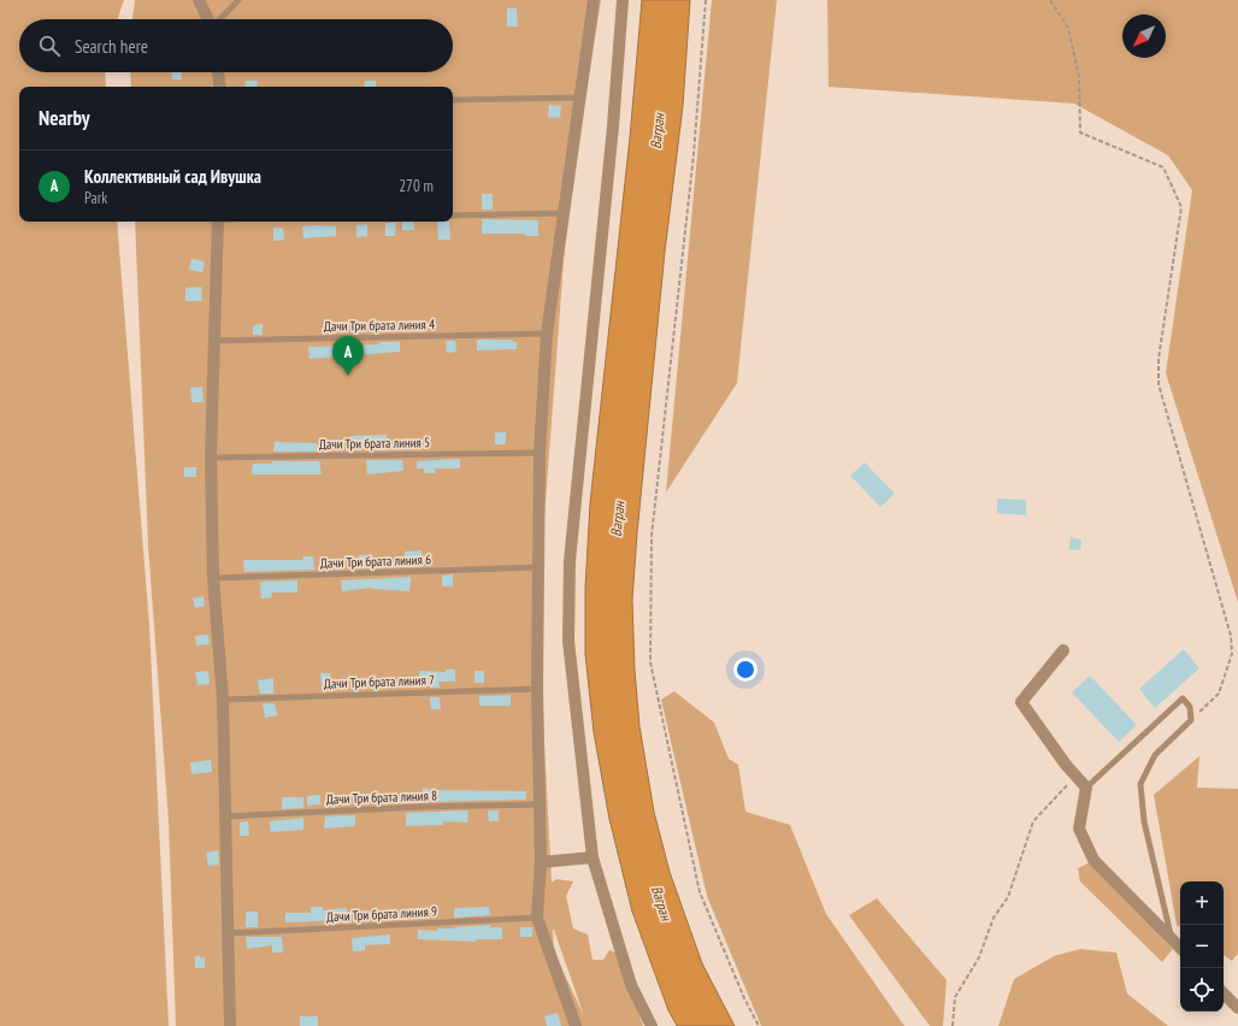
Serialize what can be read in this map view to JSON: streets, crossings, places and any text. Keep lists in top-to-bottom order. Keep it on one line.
{"streets":{"lane":["Дачи Три брата линия 4","Дачи Три брата линия 5","Дачи Три брата линия 6","Дачи Три брата линия 7","Дачи Три брата линия 8","Дачи Три брата линия 9"]},"water":["Вагран"],"north":"bottom left","page":{"search":"Search here","heading":"Nearby","list":[{"mark":"A","name":"Коллективный сад Ивушка","note":"Park","value":"270 m"}],"pins":"A","map_buttons":["+","−"]}}
